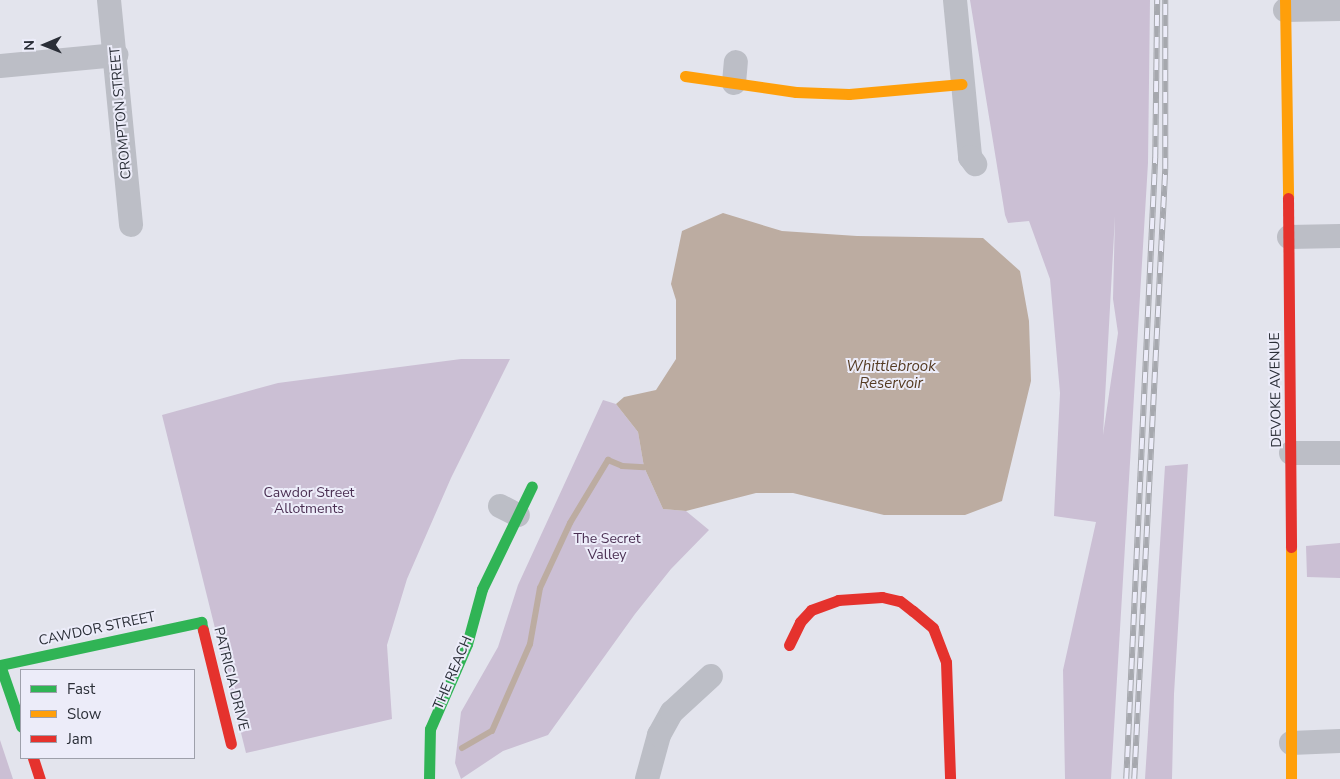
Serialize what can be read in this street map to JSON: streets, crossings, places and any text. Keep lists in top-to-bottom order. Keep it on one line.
{"streets":{"street":["CROMPTON STREET","DEVOKE AVENUE","CAWDOR STREET","THE REACH","PATRICIA DRIVE"]},"crossings":[["CAWDOR STREET","PATRICIA DRIVE"]],"water":["Whittlebrook Reservoir"],"parks":["Cawdor Street Allotments","The Secret Valley"],"legend":["Fast","Slow","Jam"],"north":"left"}
